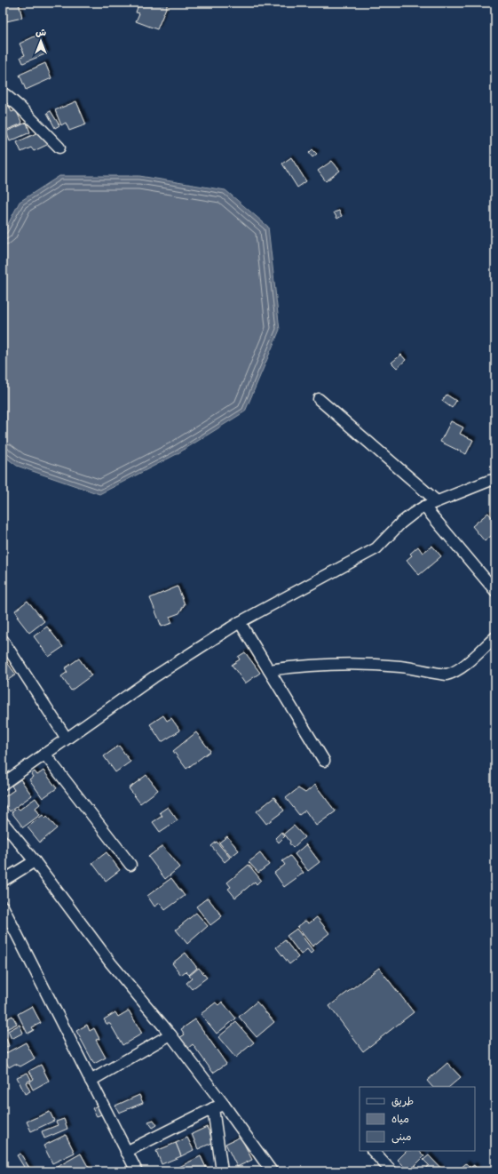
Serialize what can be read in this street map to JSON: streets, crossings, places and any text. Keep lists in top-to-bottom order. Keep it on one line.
{"legend":["طريق","مياه","مبنى"],"north":"top"}
